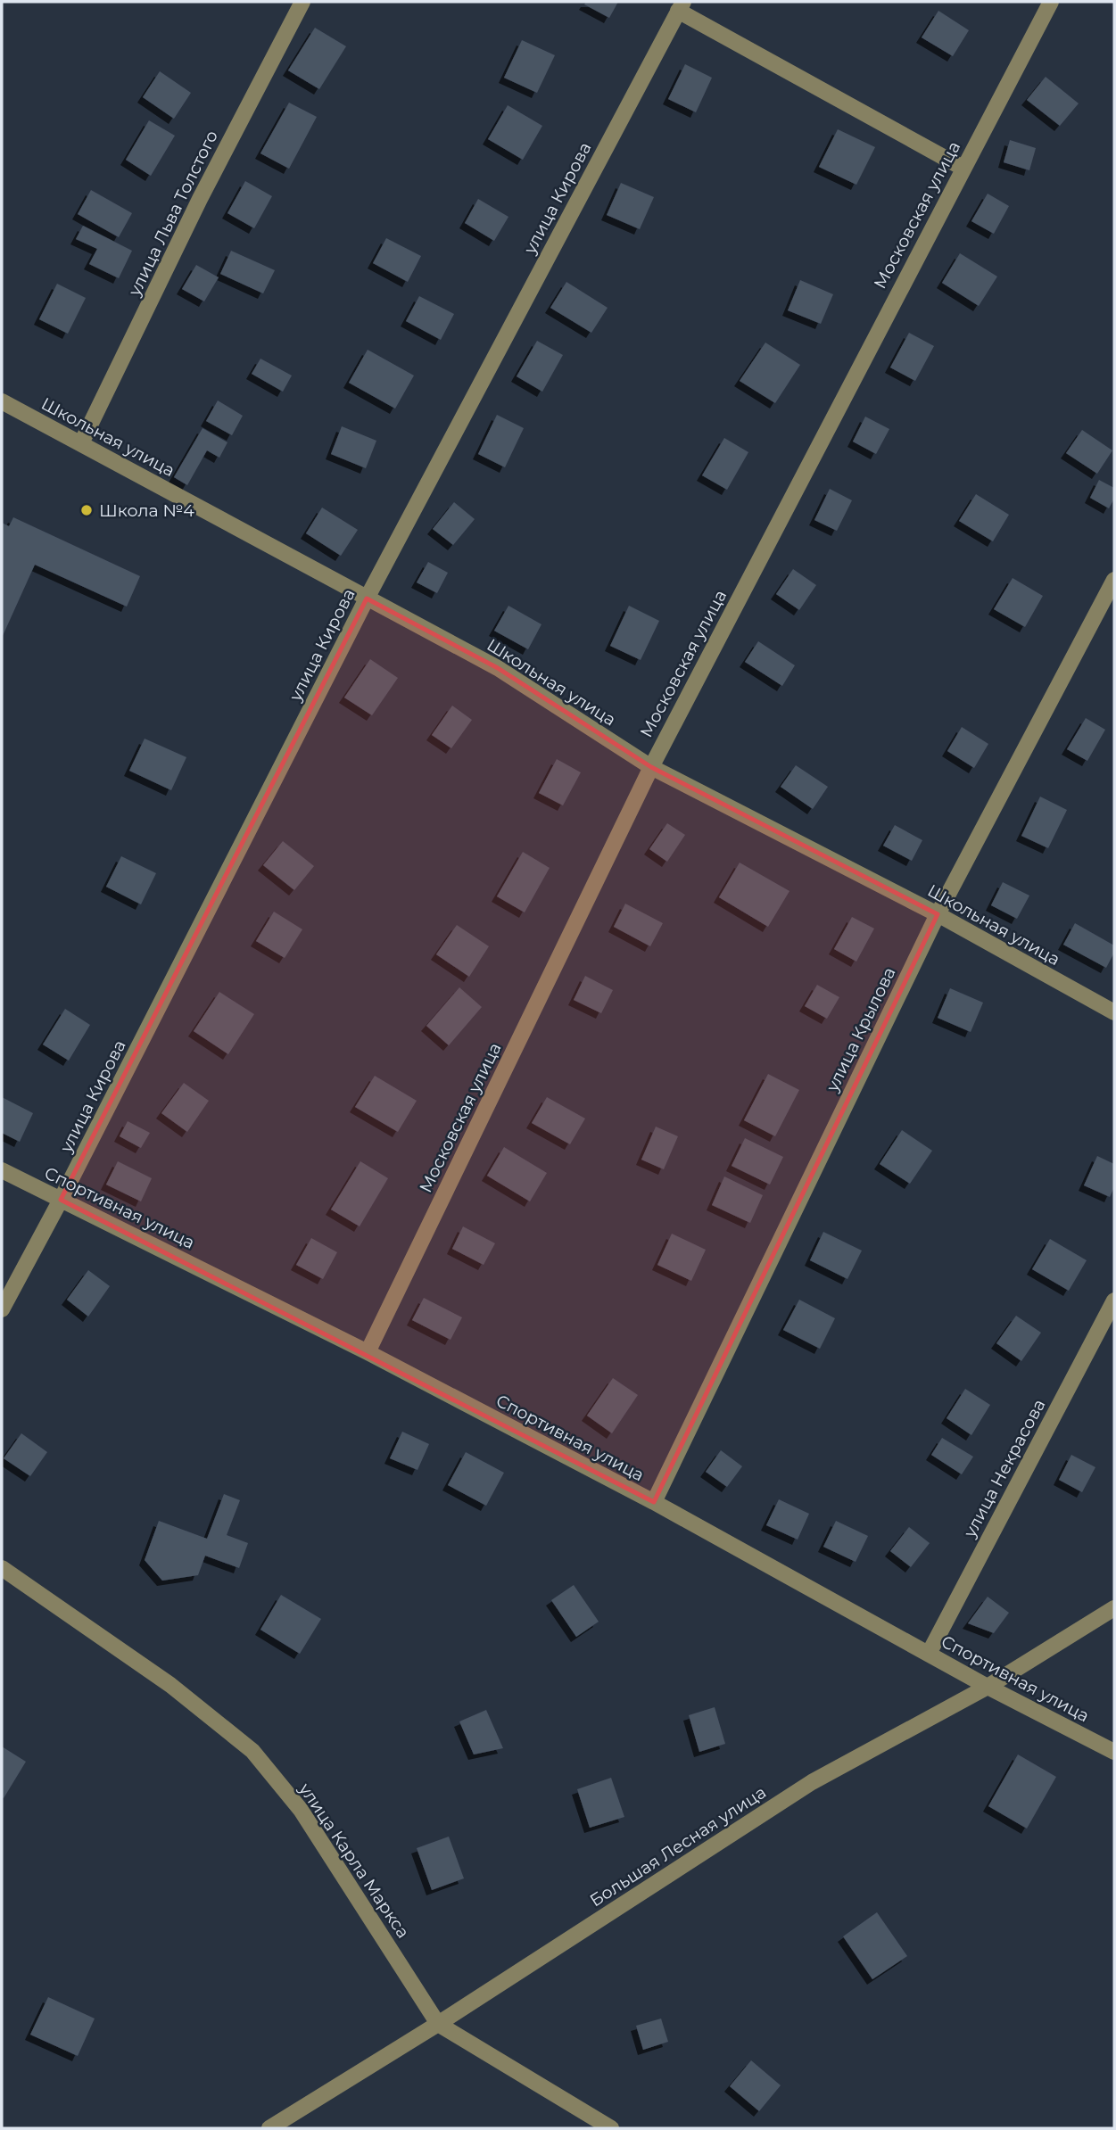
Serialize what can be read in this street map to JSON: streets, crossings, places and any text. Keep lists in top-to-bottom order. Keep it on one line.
{"streets":{"street":["улица Кирова","улица Льва Толстого","Московская улица","Школьная улица","улица Крылова","Спортивная улица","улица Некрасова","Большая Лесная улица","улица Карла Маркса"]},"crossings":[["улица Кирова","Школьная улица"],["улица Кирова","Спортивная улица"],["улица Льва Толстого","Школьная улица"],["Московская улица","Школьная улица"],["Московская улица","Спортивная улица"],["Школьная улица","улица Крылова"],["улица Крылова","Спортивная улица"],["Спортивная улица","улица Некрасова"],["Спортивная улица","Большая Лесная улица"],["Большая Лесная улица","улица Карла Маркса"]],"places":["Школа №4"]}
